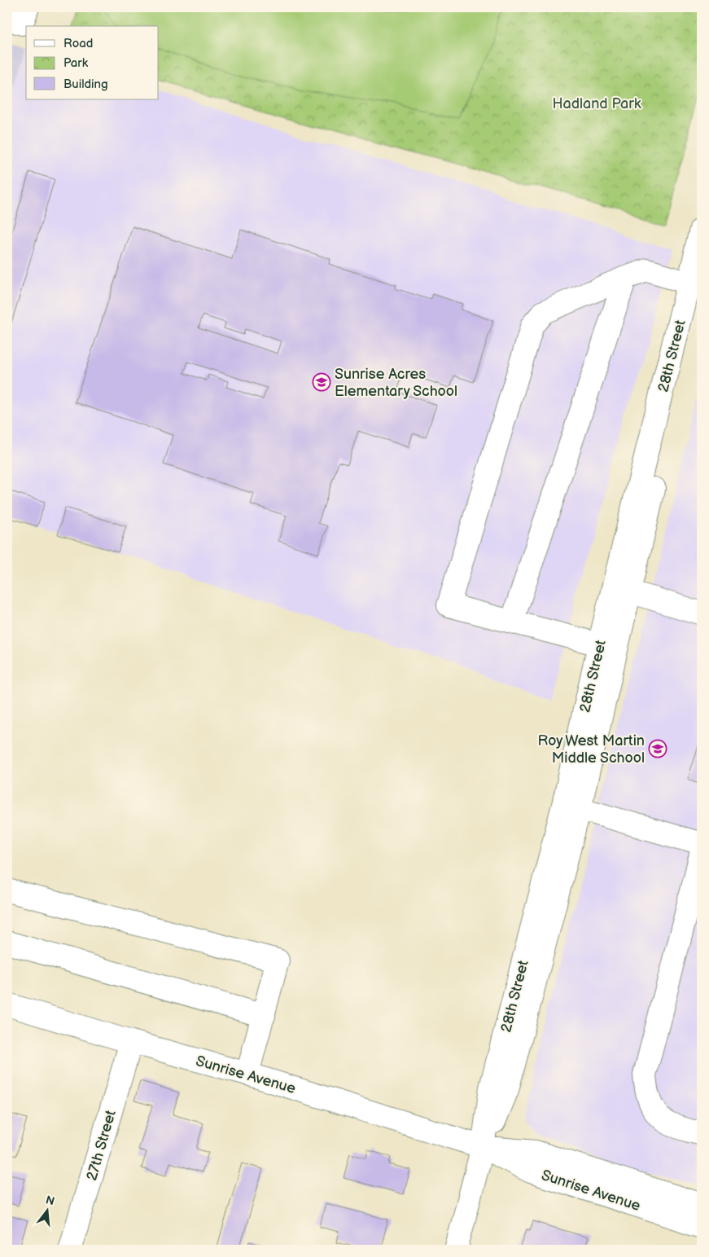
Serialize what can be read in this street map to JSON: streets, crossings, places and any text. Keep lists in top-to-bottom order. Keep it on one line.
{"streets":{"street":["28th Street","Sunrise Avenue","27th Street"]},"crossings":[["28th Street","Sunrise Avenue"],["Sunrise Avenue","27th Street"]],"parks":["Hadland Park"],"places":{"school or university":["Sunrise Acres Elementary School","Roy West Martin Middle School"]},"legend":["Road","Park","Building"],"north":"top"}
